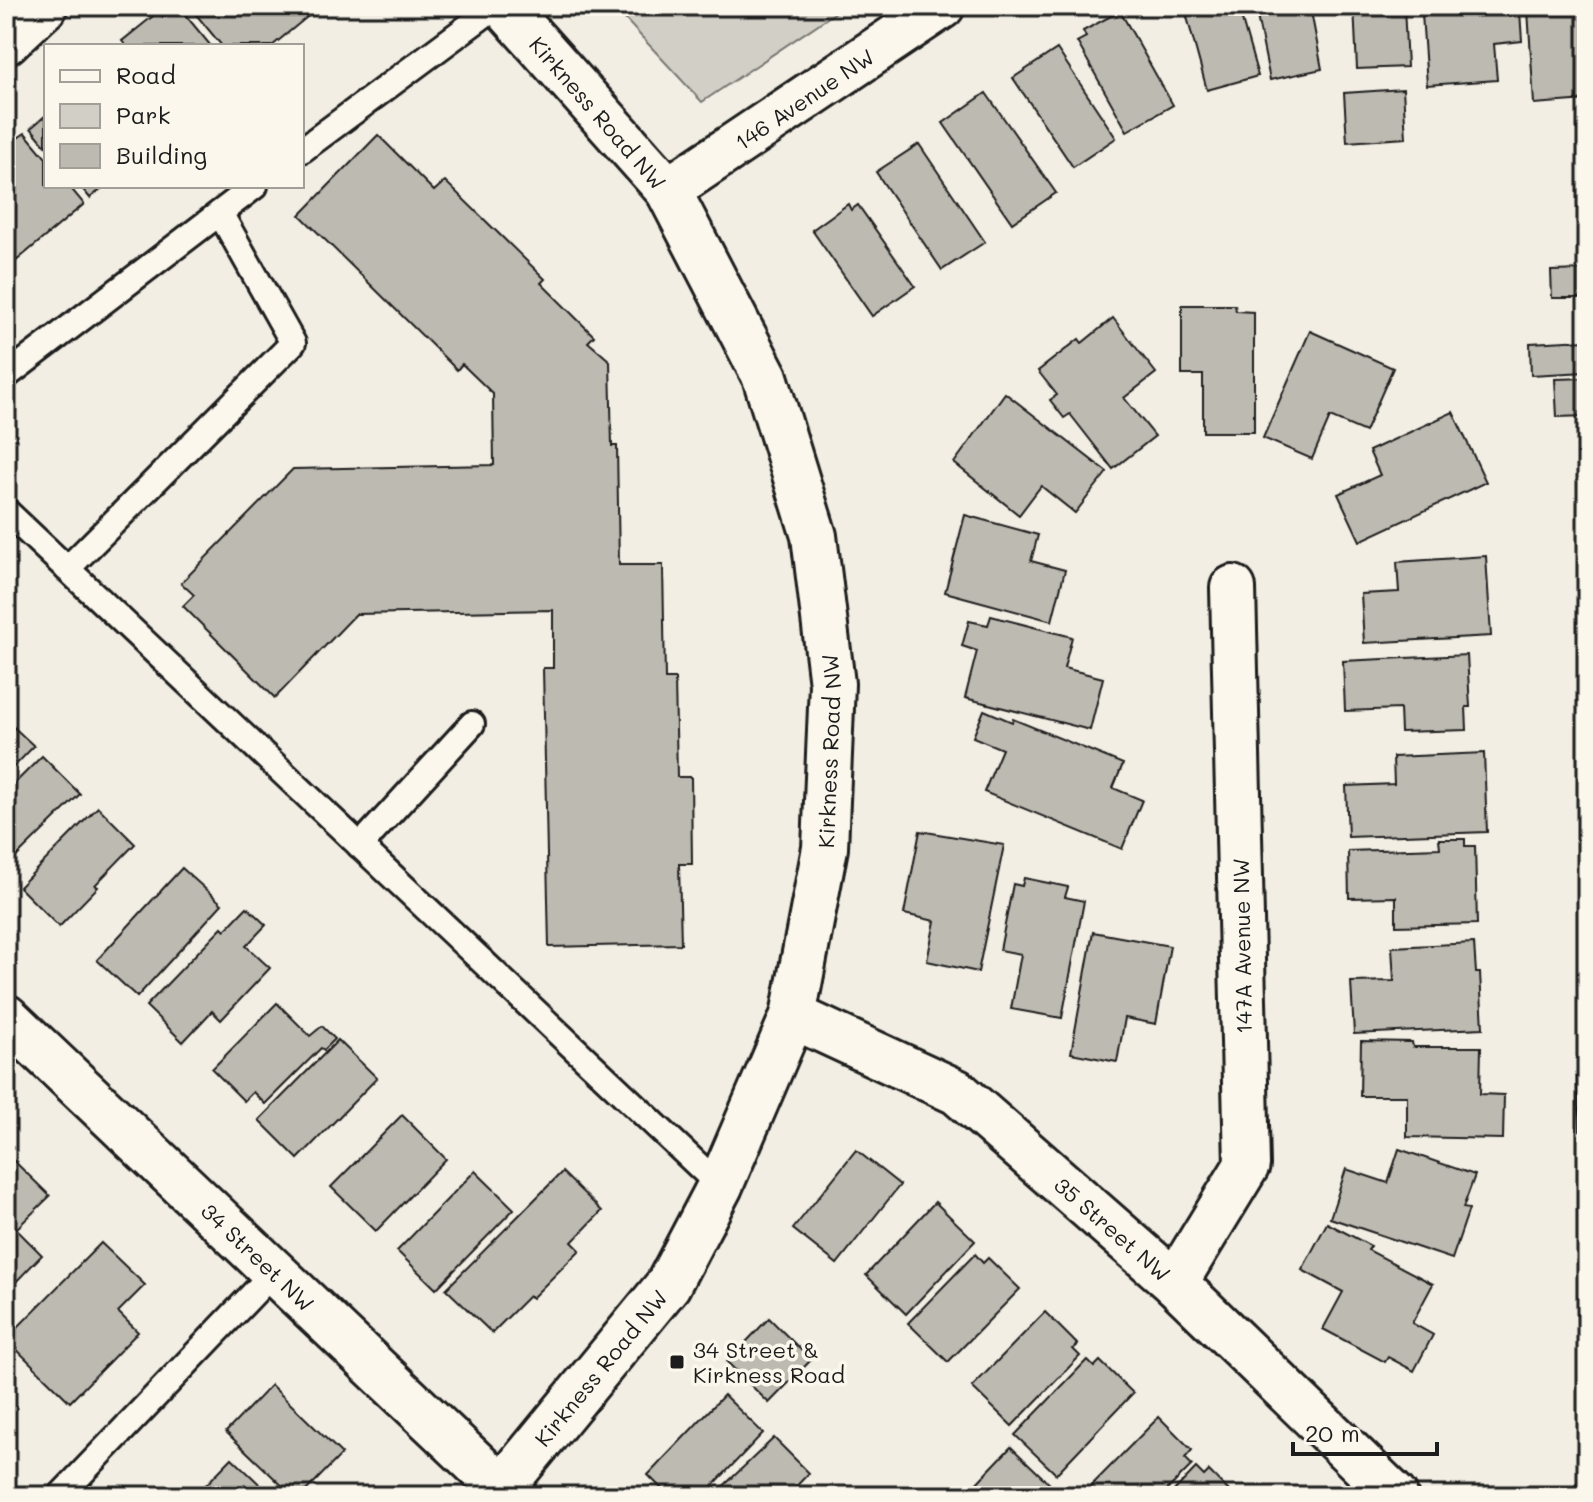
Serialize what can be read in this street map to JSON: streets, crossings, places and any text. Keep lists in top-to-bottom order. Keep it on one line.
{"streets":{"street":["146 Avenue NW","Kirkness Road NW","147A Avenue NW","35 Street NW","34 Street NW"]},"crossings":[["146 Avenue NW","Kirkness Road NW"],["Kirkness Road NW","35 Street NW"],["Kirkness Road NW","34 Street NW"],["147A Avenue NW","35 Street NW"]],"places":{"transit":["34 Street & Kirkness Road"]},"legend":["Road","Park","Building"],"scale_bar":"20 m"}
